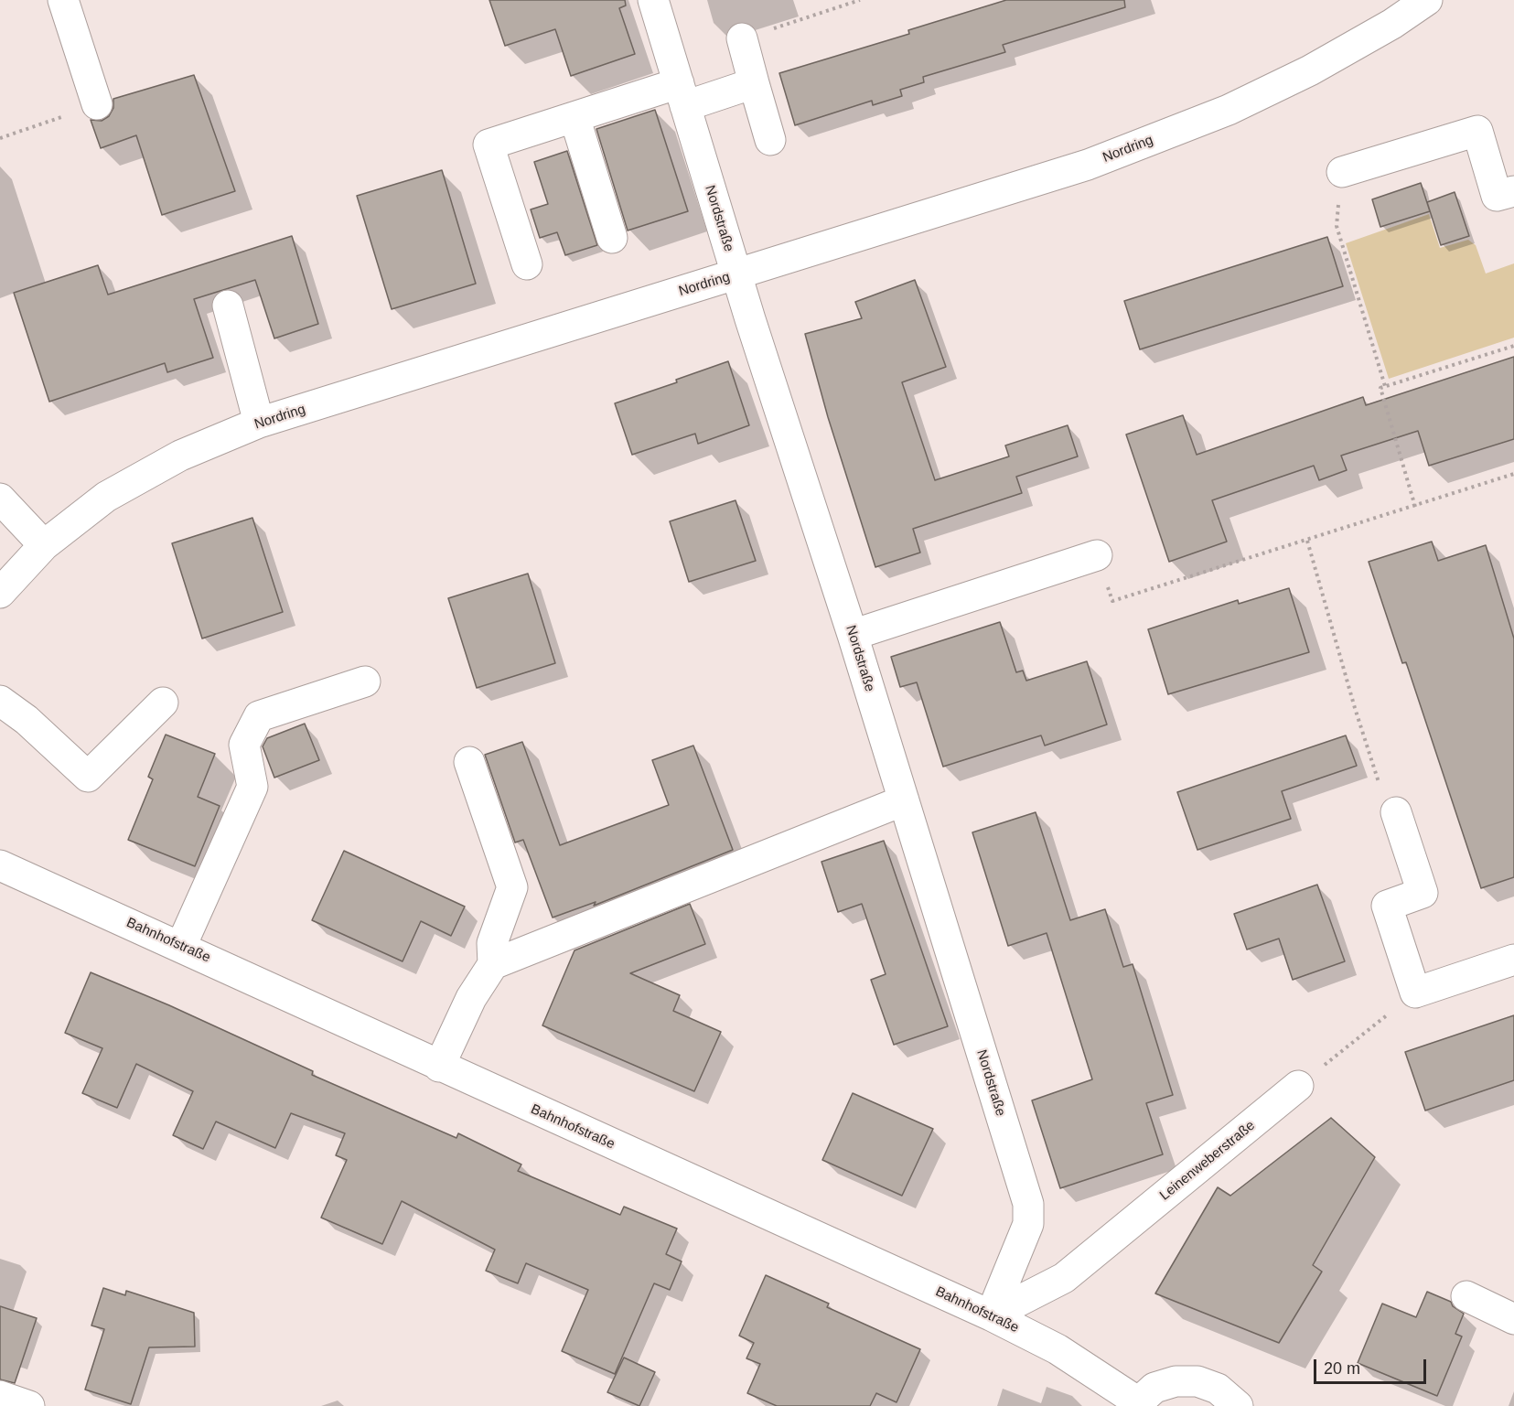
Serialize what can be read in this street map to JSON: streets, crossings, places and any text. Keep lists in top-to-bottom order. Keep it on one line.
{"streets":{"street":["Nordring","Nordstraße","Bahnhofstraße","Leinenweberstraße"]},"crossings":[["Nordring","Nordstraße"],["Nordstraße","Bahnhofstraße"],["Nordstraße","Leinenweberstraße"],["Bahnhofstraße","Leinenweberstraße"]],"scale_bar":"20 m"}
